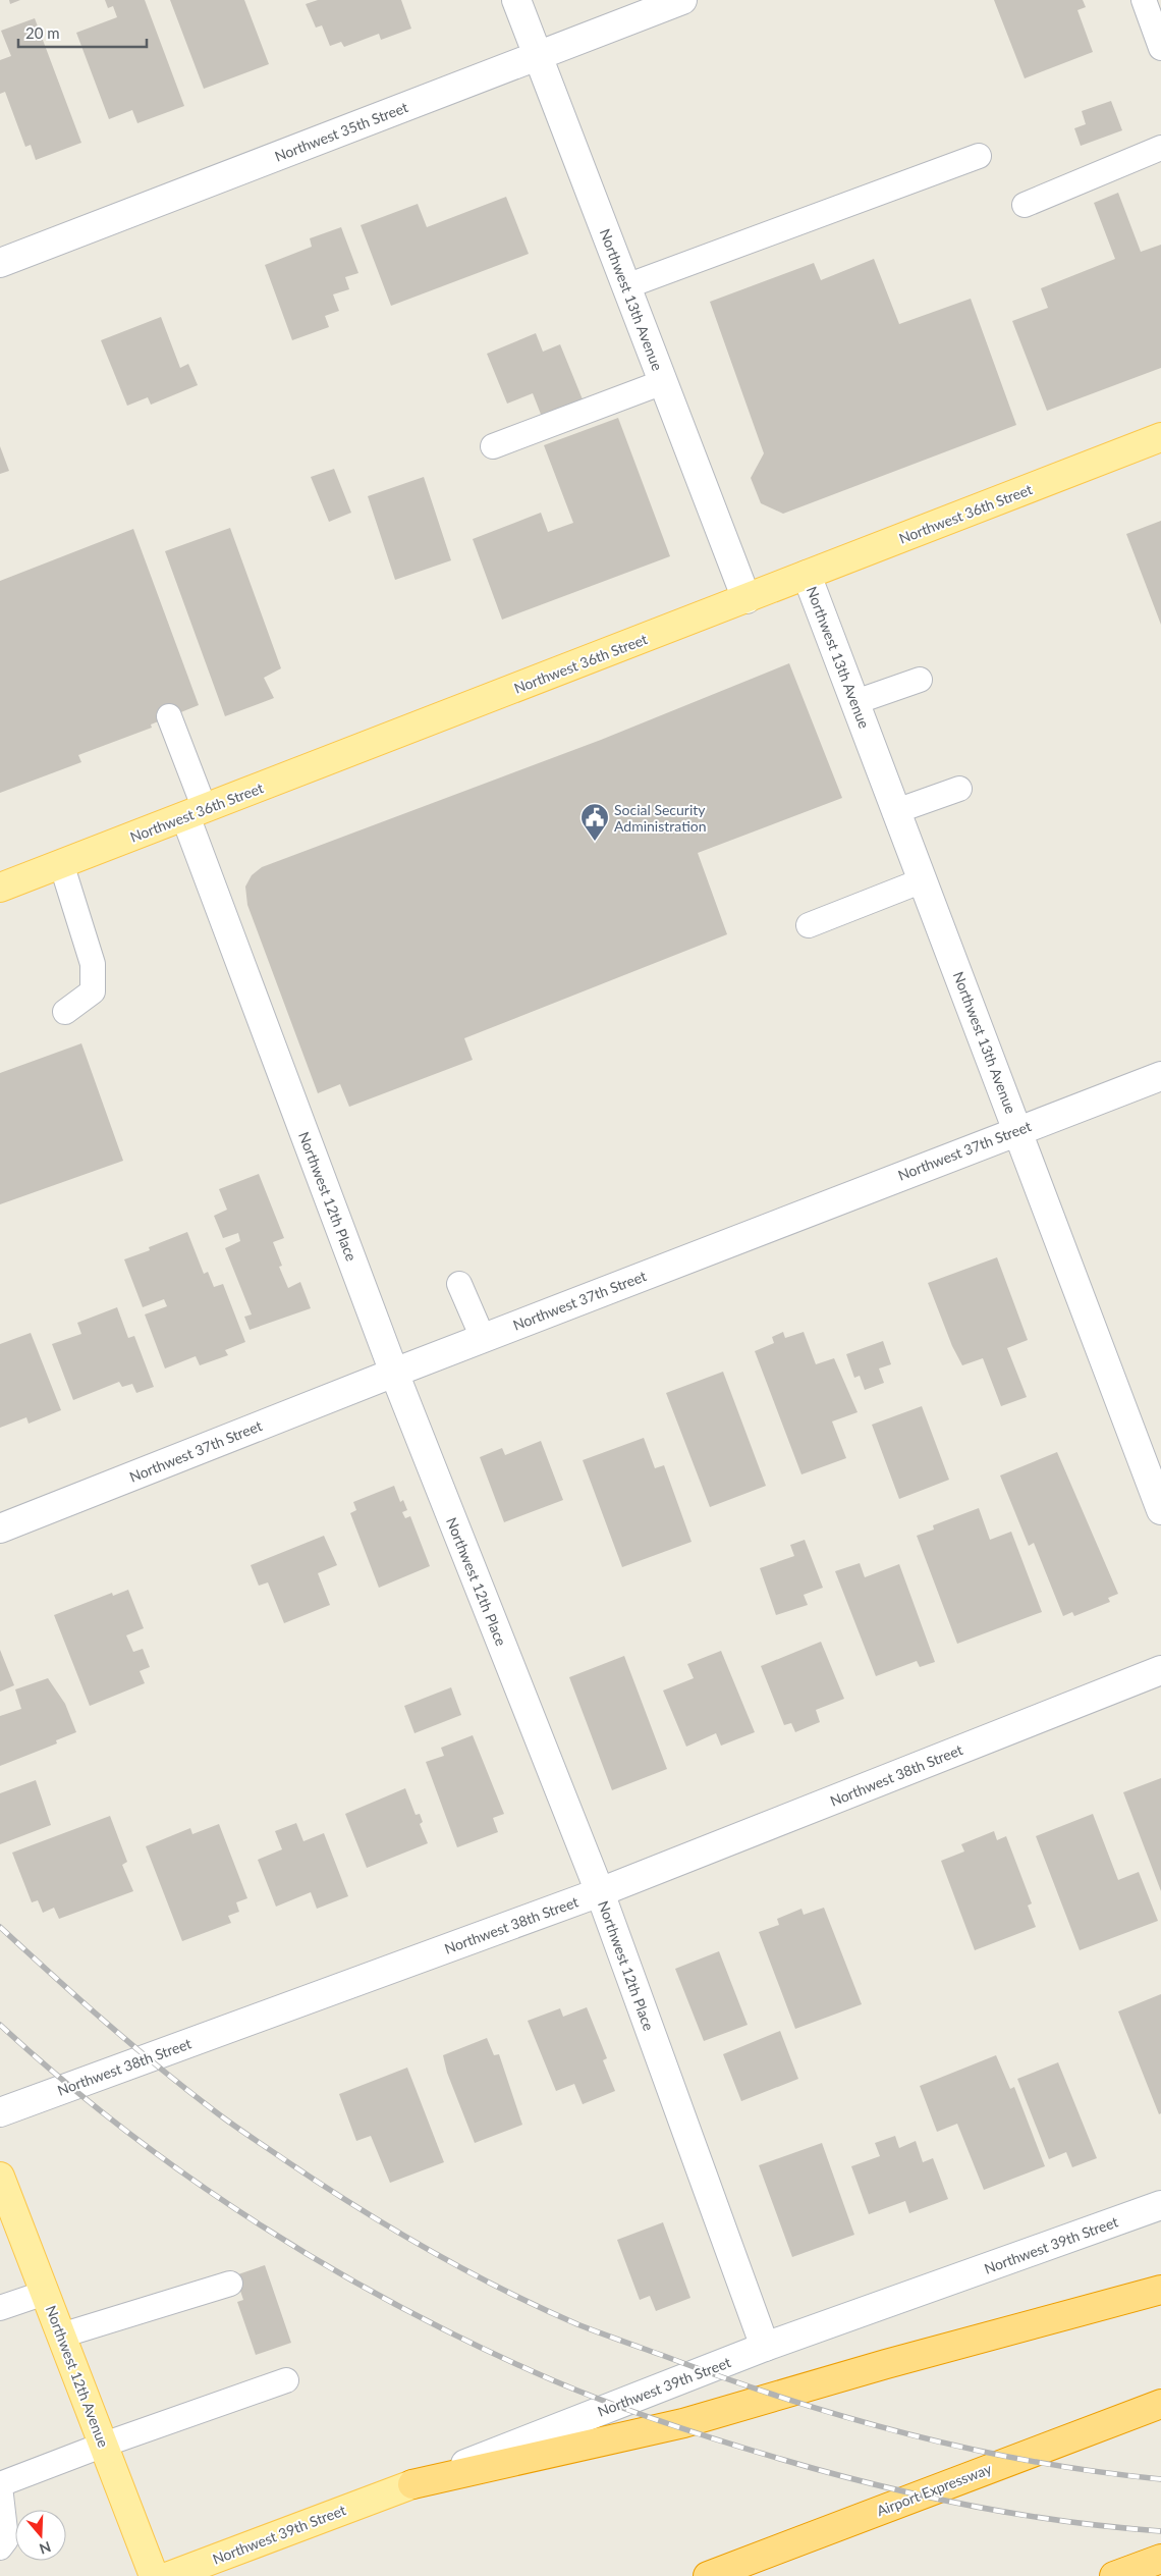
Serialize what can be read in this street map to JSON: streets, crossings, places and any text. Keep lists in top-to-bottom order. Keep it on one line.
{"streets":{"highway":["Airport Expressway"],"main road":["Northwest 36th Street","Northwest 39th Street","Northwest 12th Avenue"],"street":["Northwest 35th Street","Northwest 13th Avenue","Northwest 37th Street","Northwest 12th Place","Northwest 38th Street"]},"crossings":[["Northwest 35th Street","Northwest 13th Avenue"],["Northwest 13th Avenue","Northwest 36th Street"],["Northwest 13th Avenue","Northwest 37th Street"],["Northwest 36th Street","Northwest 12th Place"],["Northwest 37th Street","Northwest 12th Place"],["Northwest 12th Place","Northwest 38th Street"],["Northwest 12th Place","Northwest 39th Street"]],"places":{"public building":["Social Security Administration"]},"scale_bar":"20 m","north":"bottom"}
